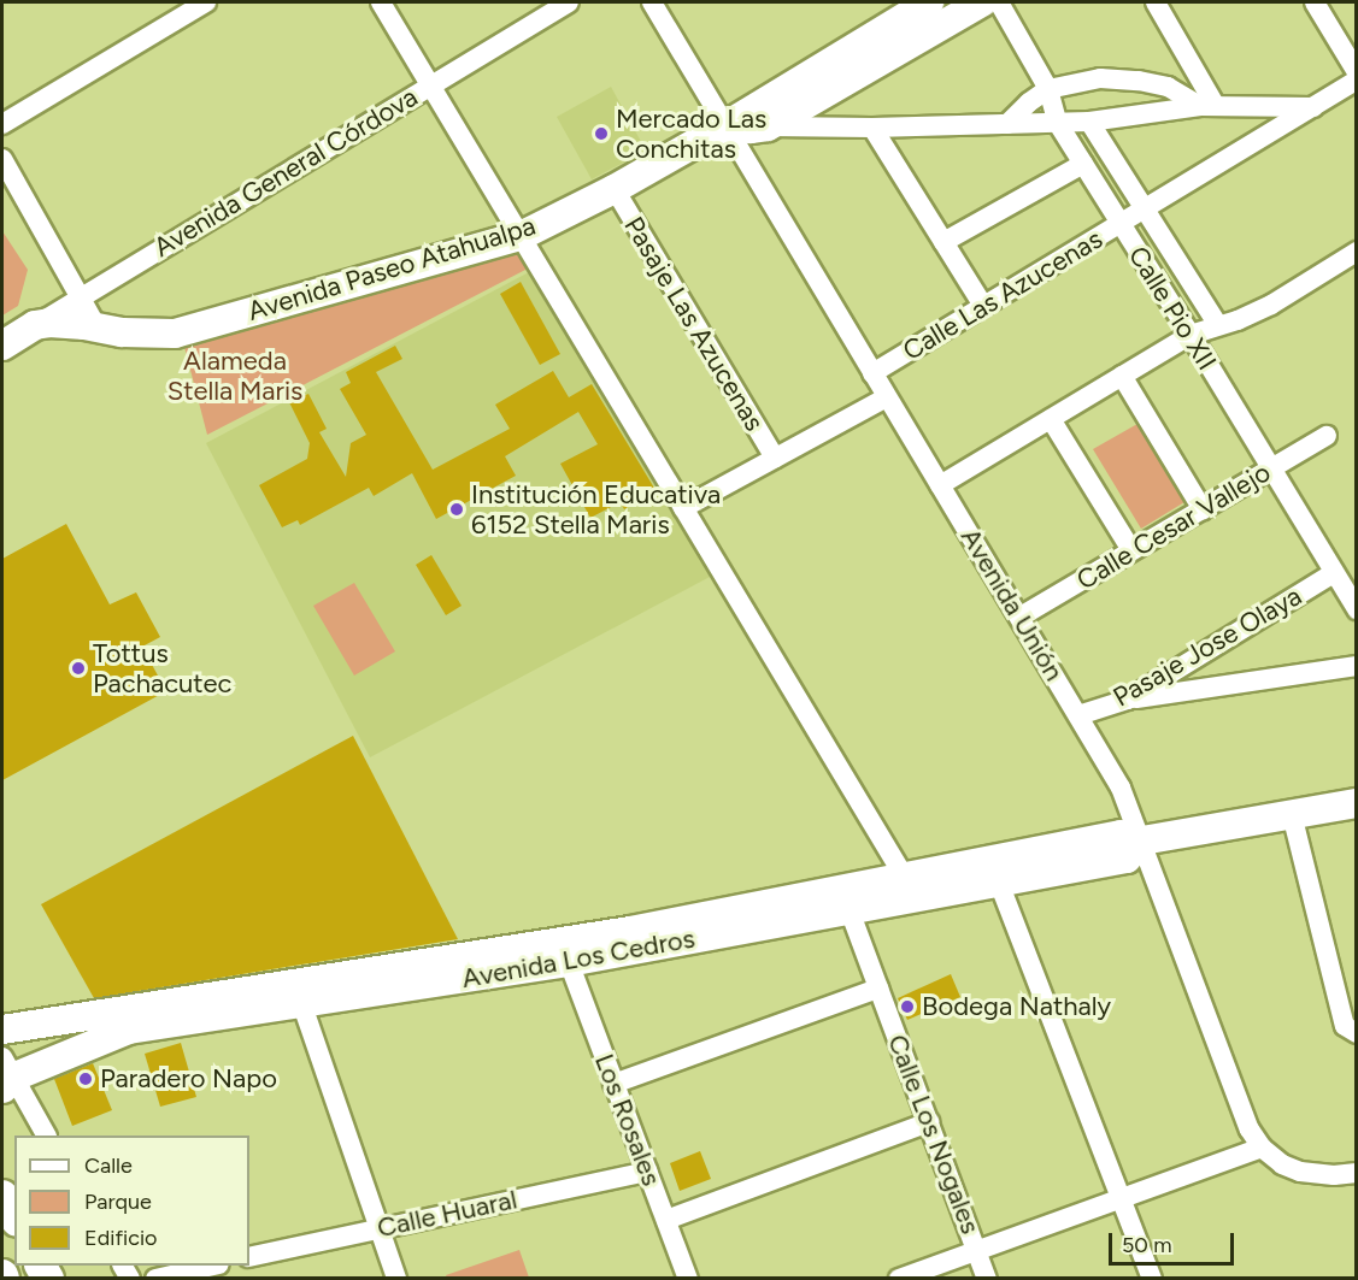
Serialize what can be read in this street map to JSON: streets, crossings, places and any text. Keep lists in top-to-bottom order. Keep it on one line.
{"streets":{"street":["Avenida General Córdova","Avenida Paseo Atahualpa","Calle Las Azucenas","Calle Pio XII","Pasaje Las Azucenas","Calle Cesar Vallejo","Avenida Unión","Pasaje Jose Olaya","Avenida Los Cedros","Los Rosales","Calle Los Nogales","Calle Huaral"]},"crossings":[["Avenida General Córdova","Avenida Paseo Atahualpa"],["Avenida Paseo Atahualpa","Pasaje Las Azucenas"],["Avenida Paseo Atahualpa","Avenida Unión"],["Calle Las Azucenas","Calle Pio XII"],["Calle Las Azucenas","Avenida Unión"],["Calle Pio XII","Calle Cesar Vallejo"],["Calle Pio XII","Pasaje Jose Olaya"],["Calle Cesar Vallejo","Avenida Unión"],["Avenida Unión","Pasaje Jose Olaya"],["Avenida Unión","Avenida Los Cedros"],["Avenida Los Cedros","Los Rosales"],["Avenida Los Cedros","Calle Los Nogales"],["Los Rosales","Calle Huaral"]],"parks":["Alameda Stella Maris"],"places":["Mercado Las Conchitas","Institución Educativa 6152 Stella Maris","Tottus Pachacutec","Bodega Nathaly","Paradero Napo"],"legend":["Calle","Parque","Edificio"],"scale_bar":"50 m"}
